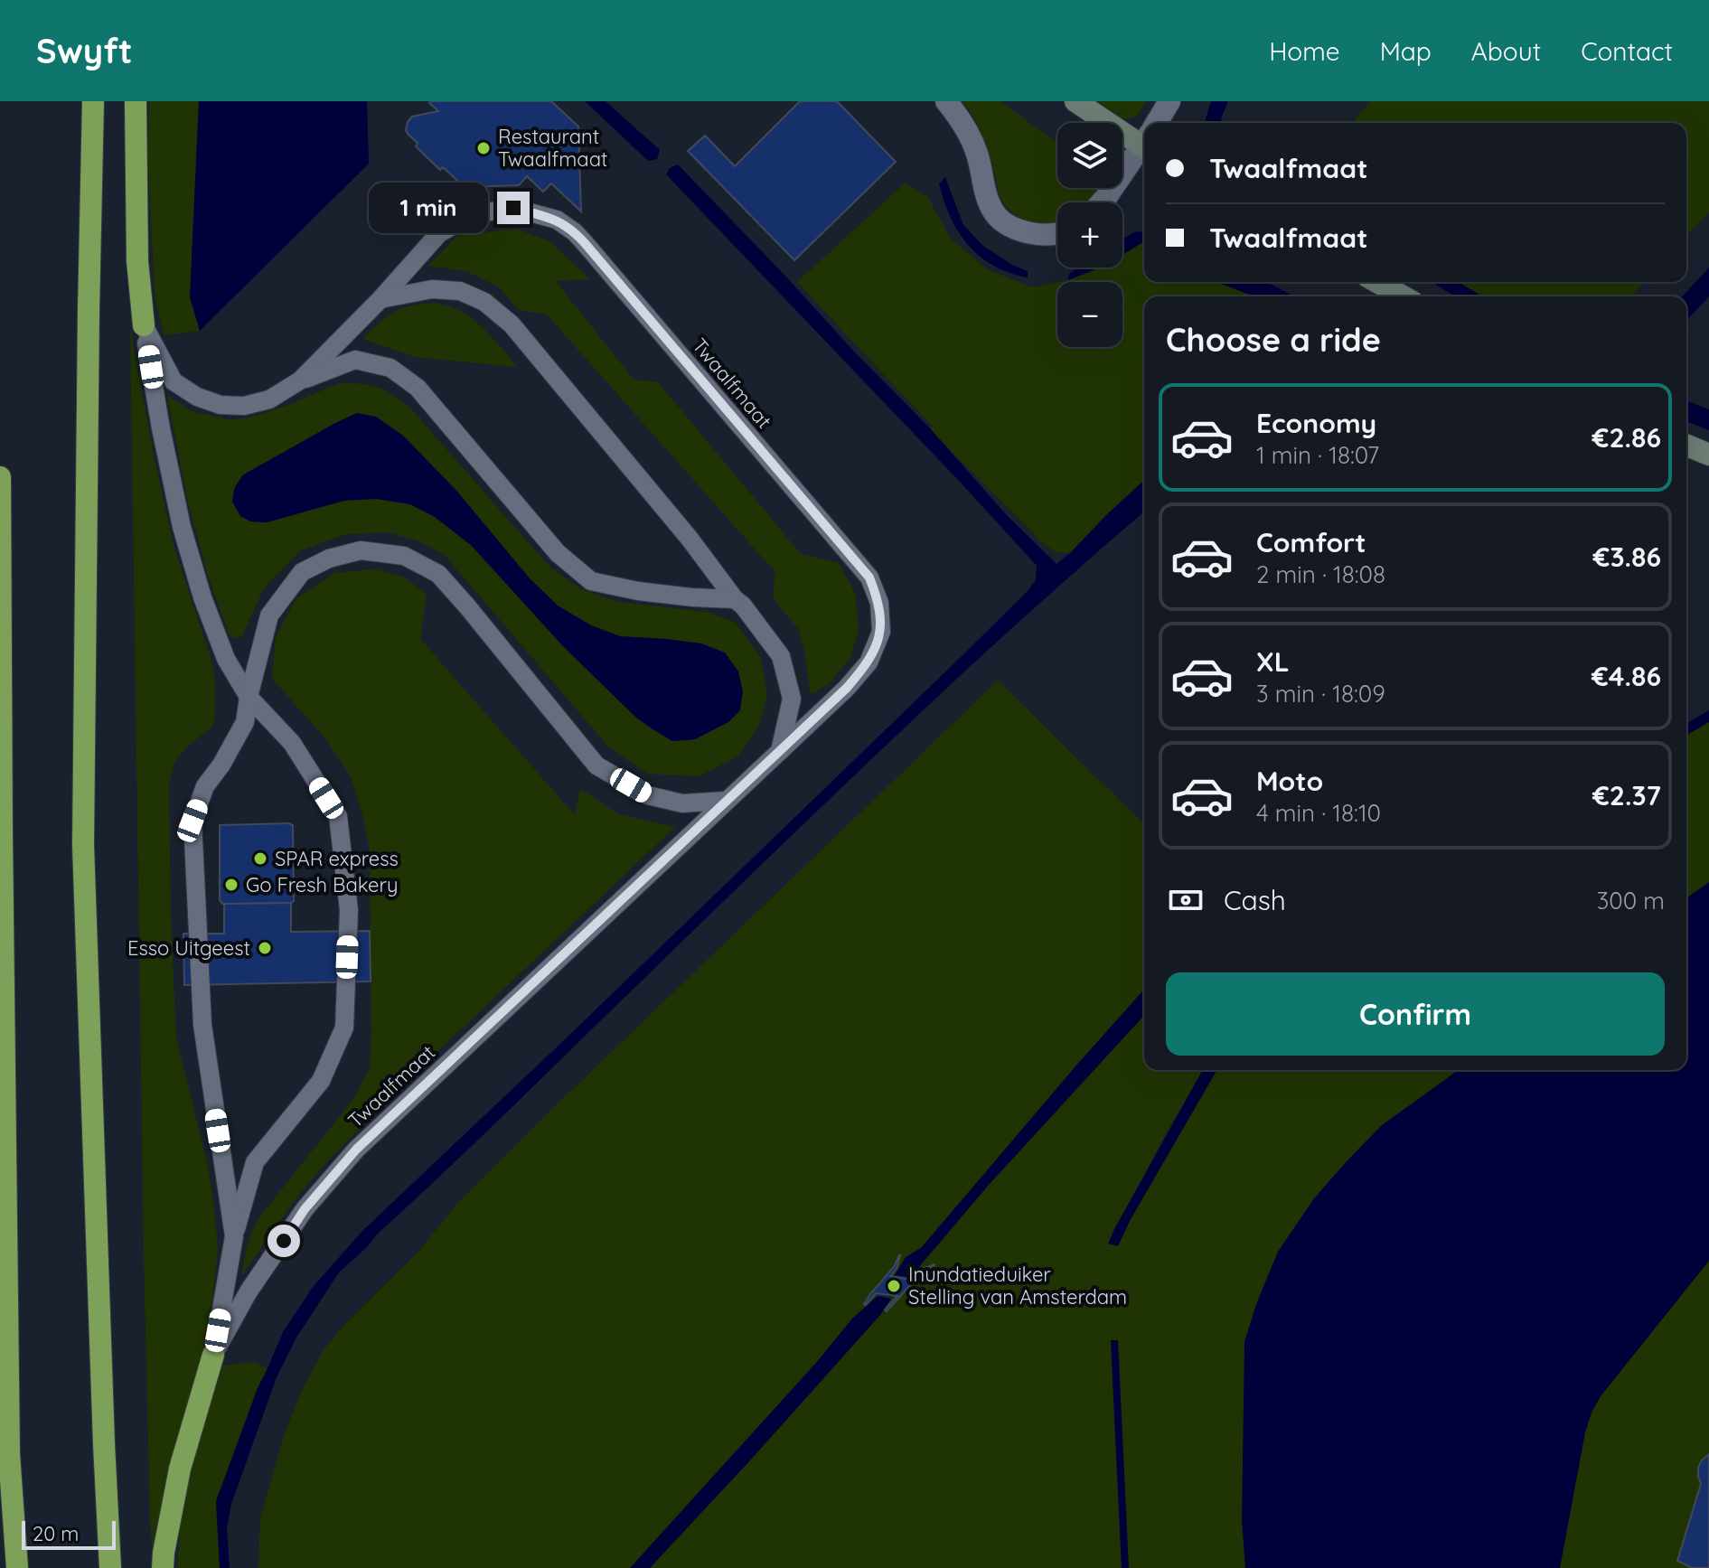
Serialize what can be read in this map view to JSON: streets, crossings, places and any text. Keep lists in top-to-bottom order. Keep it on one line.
{"streets":{"lane":["Twaalfmaat"]},"places":["Restaurant Twaalfmaat","SPAR express","Go Fresh Bakery","Esso Uitgeest","Inundatieduiker Stelling van Amsterdam"],"scale_bar":"20 m","page":{"header":"Swyft","nav":["Home","Map","About","Contact"],"map_buttons":["+","−"],"banner":["Twaalfmaat","Twaalfmaat"],"bubble":"1 min","heading":"Choose a ride","list":[{"name":"Economy","note":"1 min · 18:07","value":"€2.86"},{"name":"Comfort","note":"2 min · 18:08","value":"€3.86"},{"name":"XL","note":"3 min · 18:09","value":"€4.86"},{"name":"Moto","note":"4 min · 18:10","value":"€2.37"}],"pay":["Cash","300 m"],"buttons":"Confirm","scale":"20 m"}}
